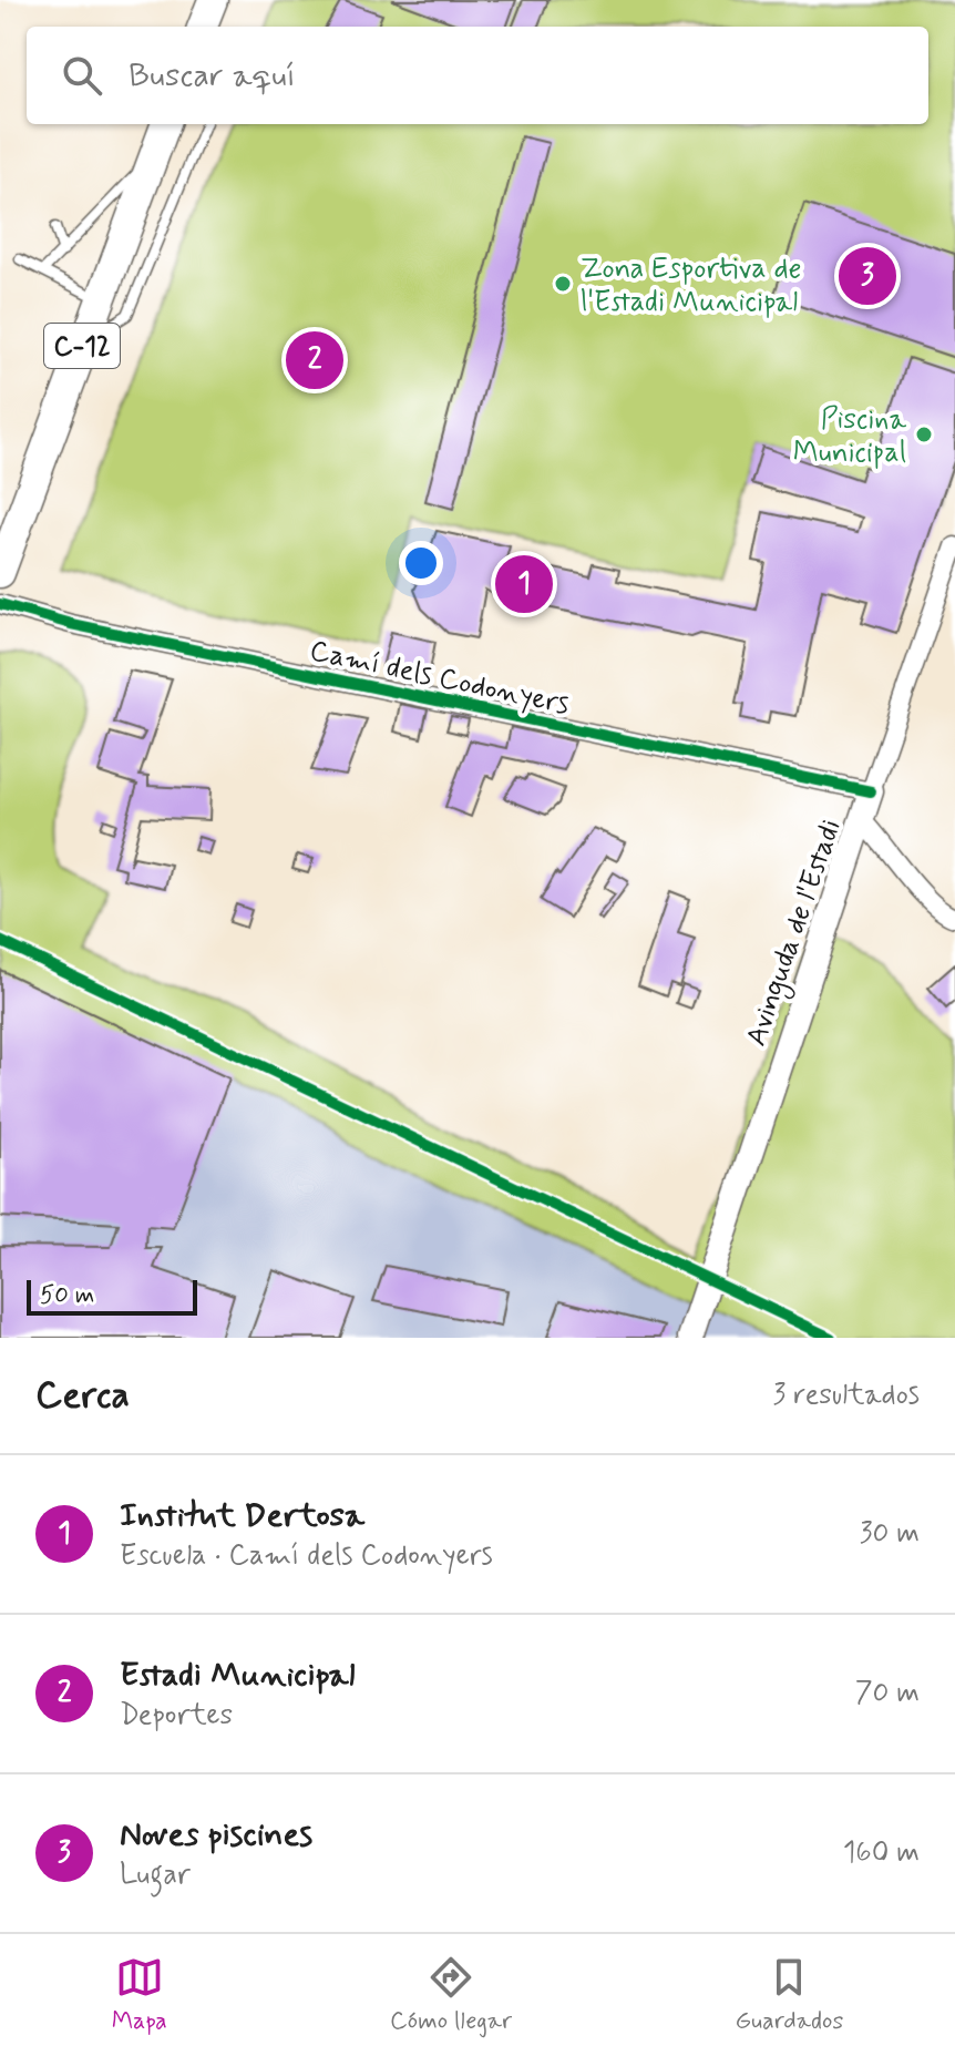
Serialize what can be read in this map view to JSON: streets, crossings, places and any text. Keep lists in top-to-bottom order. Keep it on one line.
{"streets":{"main road":["C-12"],"street":["Camí dels Codonyers","Avinguda de l'Estadi"]},"crossings":[["Camí dels Codonyers","Avinguda de l'Estadi"]],"places":["Zona Esportiva de l'Estadi Municipal","Piscina Municipal"],"scale_bar":"50 m","page":{"search":"Buscar aquí","pins":["3","2","1"],"scale":"50 m","heading":["Cerca","3 resultados"],"list":[{"mark":"1","name":"Institut Dertosa","note":"Escuela · Camí dels Codonyers","value":"30 m"},{"mark":"2","name":"Estadi Municipal","note":"Deportes","value":"70 m"},{"mark":"3","name":"Noves piscines","note":"Lugar","value":"160 m"}],"nav":["Mapa","Cómo llegar","Guardados"]}}
